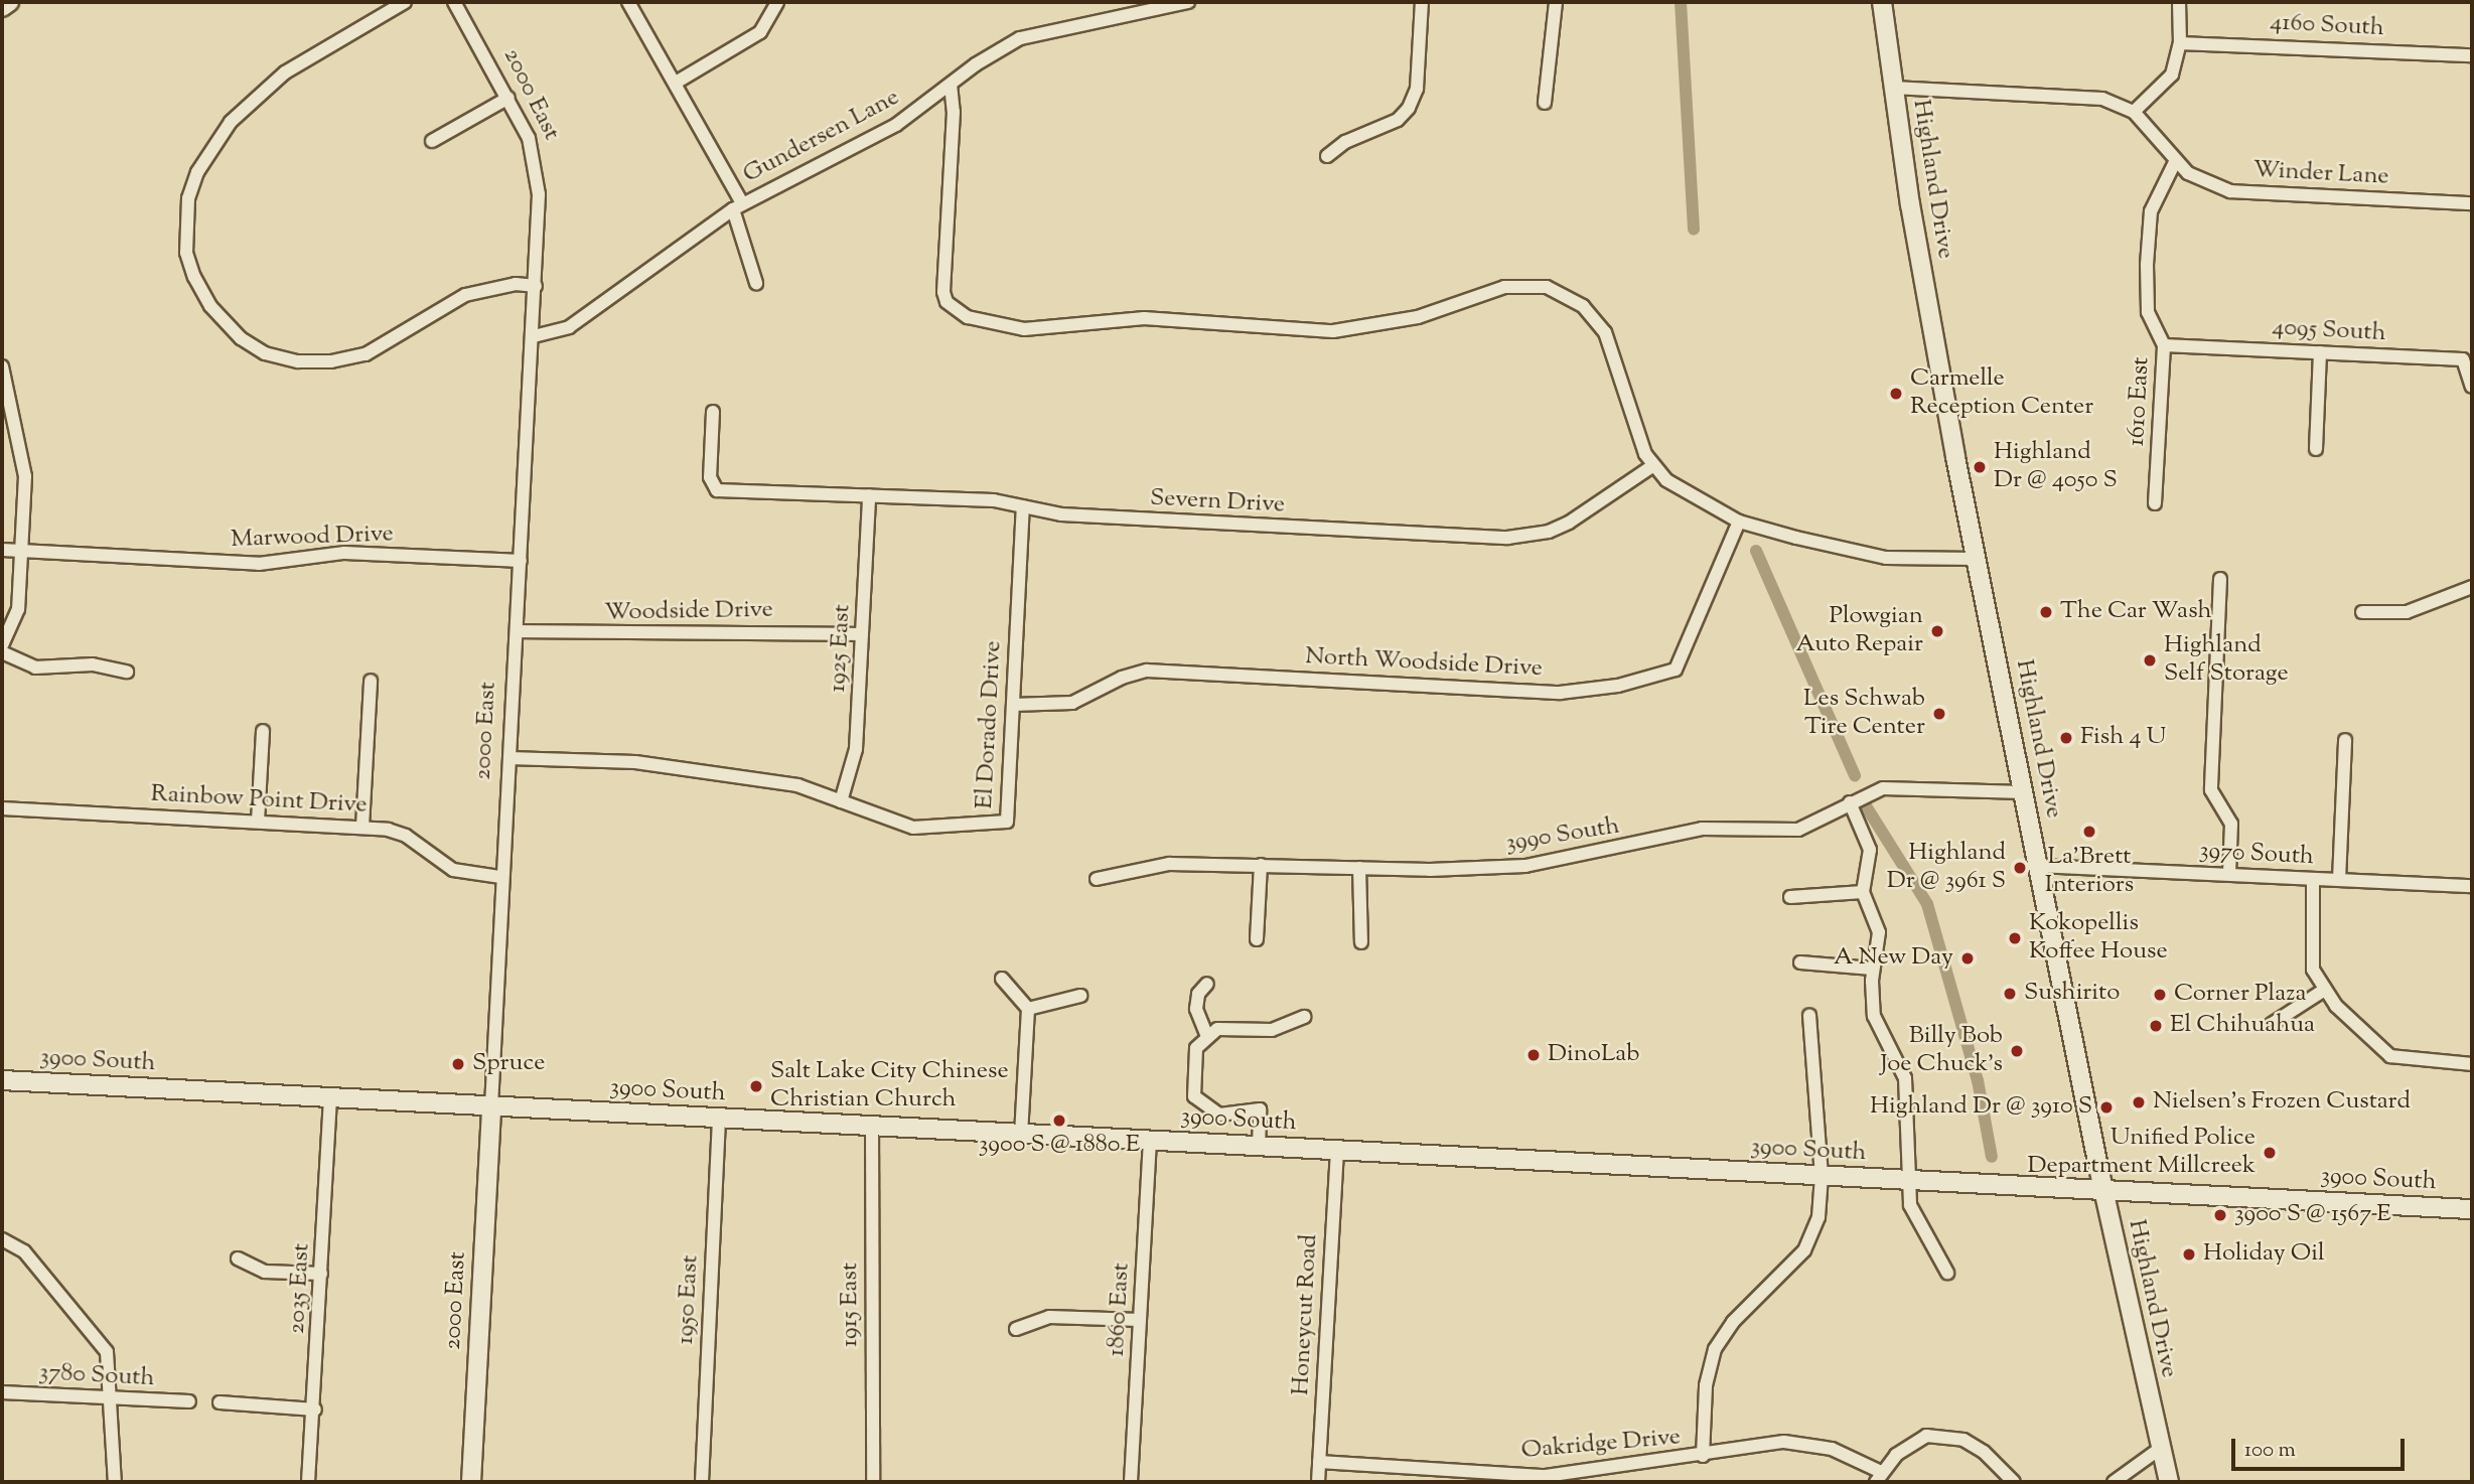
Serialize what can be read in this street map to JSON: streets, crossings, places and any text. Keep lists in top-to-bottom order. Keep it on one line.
{"streets":{"main road":["2000 East","Highland Drive","3900 South"],"street":["4160 South","Gundersen Lane","Winder Lane","4095 South","1610 East","Severn Drive","Marwood Drive","Woodside Drive","1925 East","North Woodside Drive","El Dorado Drive","Rainbow Point Drive","3990 South","3970 South","2035 East","1950 East","1915 East","1860 East","Honeycut Road","3780 South","Oakridge Drive"]},"crossings":[["2000 East","Gundersen Lane"],["2000 East","Marwood Drive"],["2000 East","Woodside Drive"],["2000 East","El Dorado Drive"],["2000 East","Rainbow Point Drive"],["2000 East","3900 South"],["Winder Lane","1610 East"],["Highland Drive","3990 South"],["Highland Drive","3970 South"],["Highland Drive","3900 South"],["4095 South","1610 East"],["Severn Drive","1925 East"],["Severn Drive","El Dorado Drive"],["Woodside Drive","1925 East"],["1925 East","El Dorado Drive"],["North Woodside Drive","El Dorado Drive"],["3900 South","2035 East"],["3900 South","1950 East"],["3900 South","1915 East"],["3900 South","1860 East"],["3900 South","Honeycut Road"],["Honeycut Road","Oakridge Drive"]],"places":["Carmelle Reception Center","Highland Dr @ 4050 S","The Car Wash","Plowgian Auto Repair","Highland Self Storage","Les Schwab Tire Center","Fish 4 U","La'Brett Interiors","Highland Dr @ 3961 S","Kokopellis Koffee House","A New Day","Sushirito","Corner Plaza","El Chihuahua","Billy Bob Joe Chuck's","DinoLab","Spruce","Salt Lake City Chinese Christian Church","Nielsen's Frozen Custard","Highland Dr @ 3910 S","3900 S @ 1880 E","Unified Police Department Millcreek","3900 S @ 1567 E","Holiday Oil"],"scale_bar":"100 m"}
